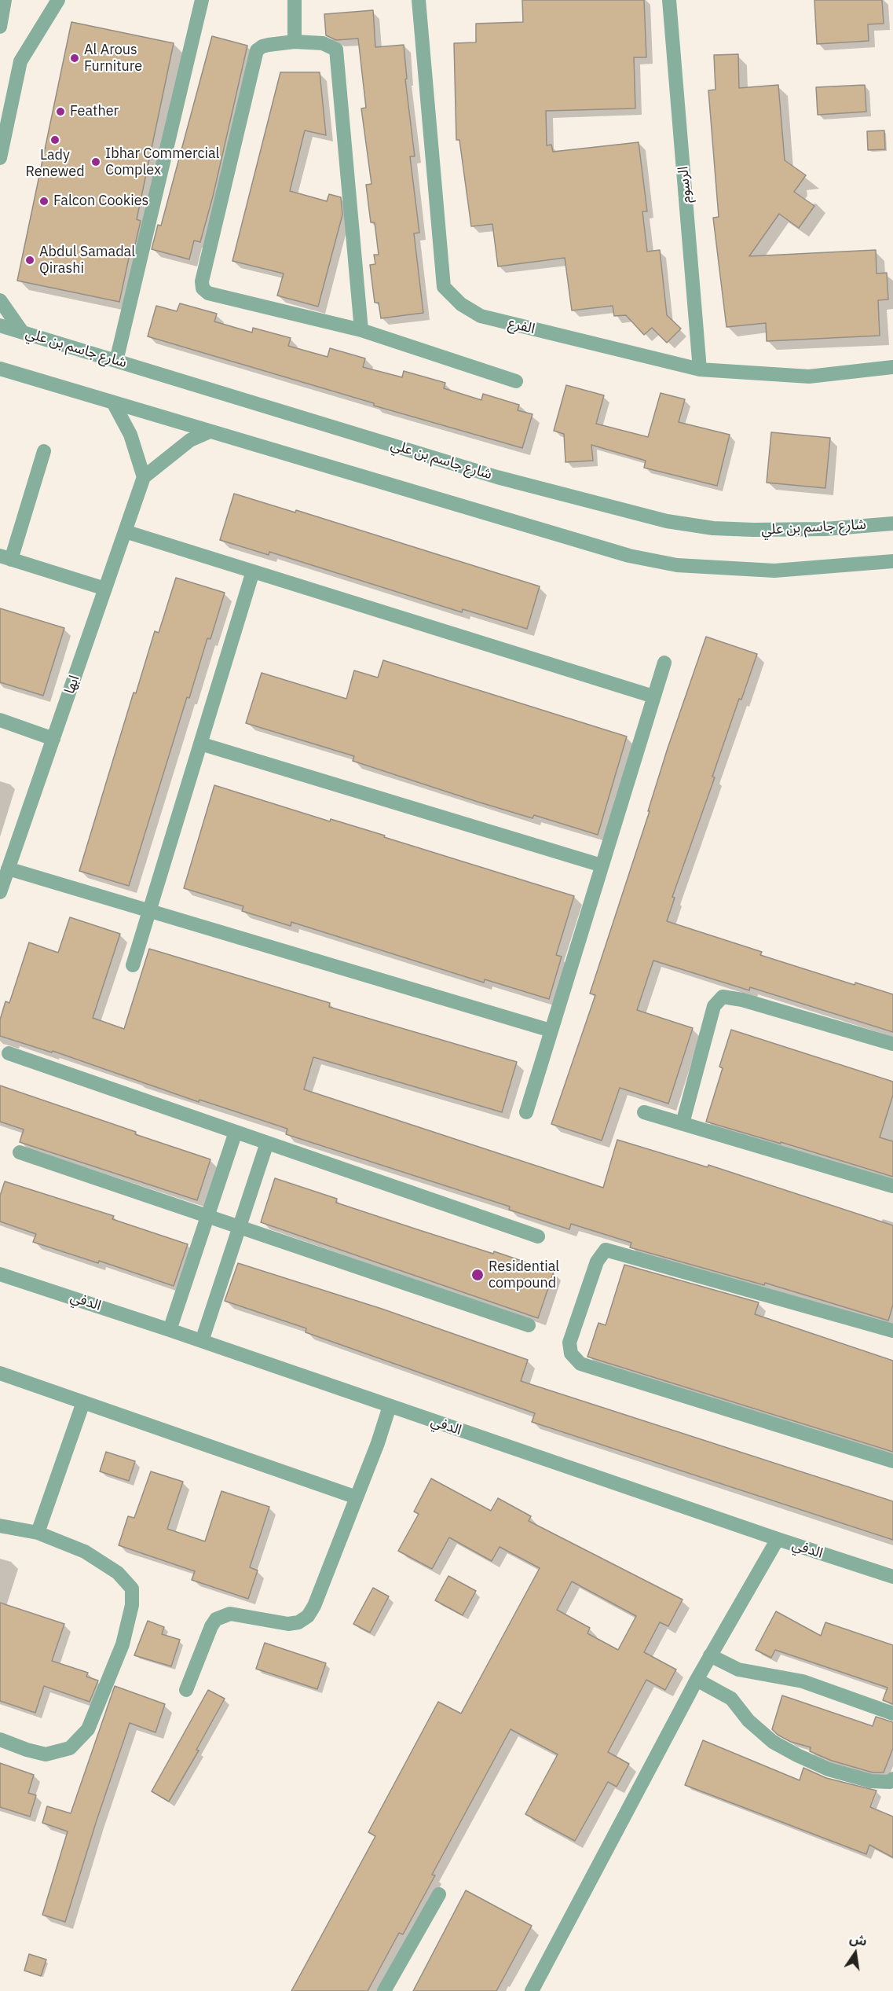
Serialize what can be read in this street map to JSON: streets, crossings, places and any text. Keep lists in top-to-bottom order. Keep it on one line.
{"streets":{"street":["الرسوم","الفرع","شارع جاسم بن علي","ابها","الدفي"]},"crossings":[["الرسوم","الفرع"]],"places":["Al Arous Furniture","Feather","Lady Renewed","Ibhar Commercial Complex","Falcon Cookies","Abdul Samadal Qirashi","Residential compound"],"north":"top"}
